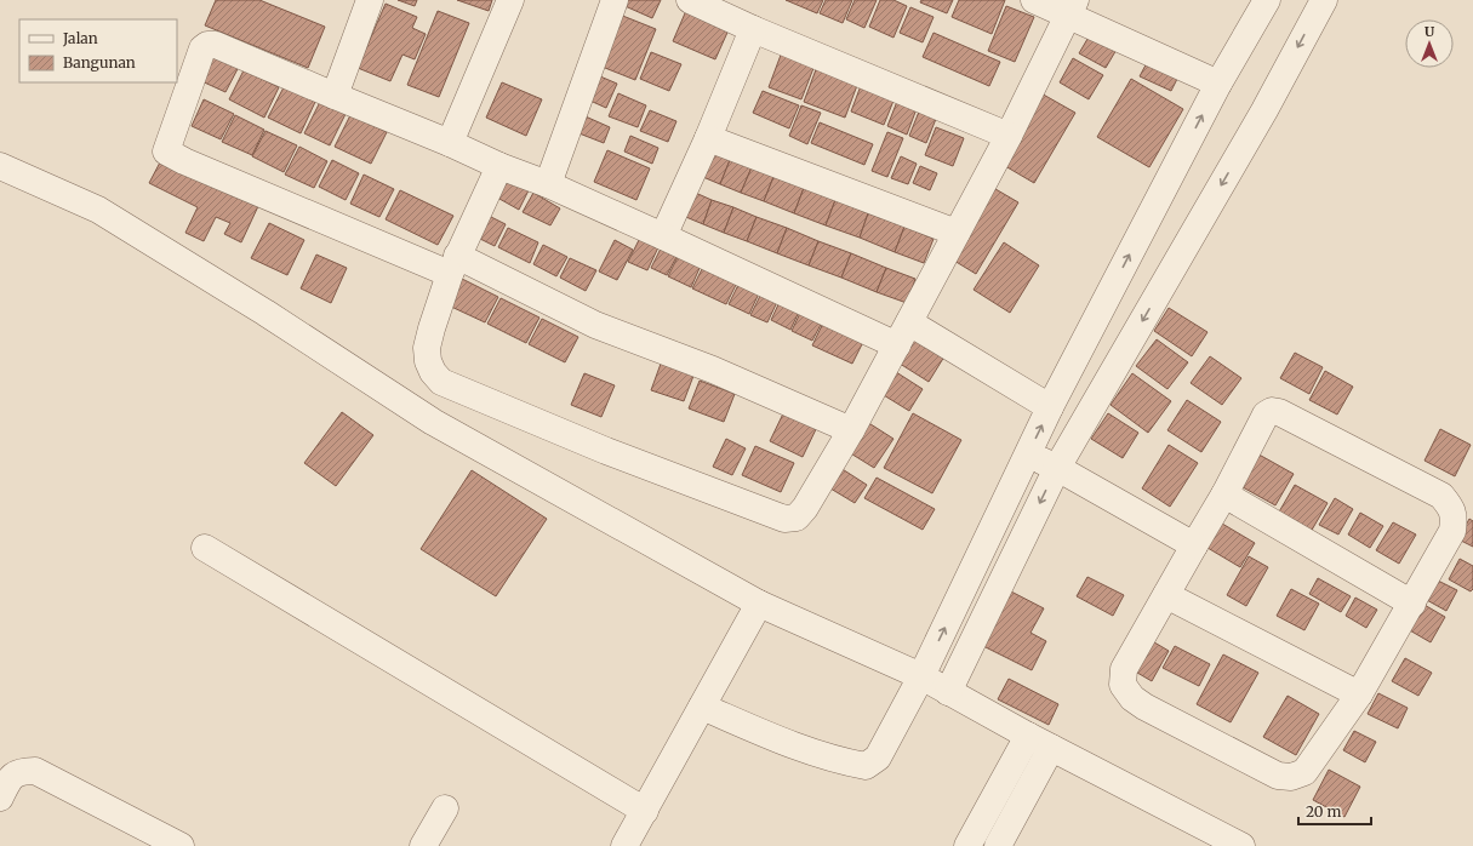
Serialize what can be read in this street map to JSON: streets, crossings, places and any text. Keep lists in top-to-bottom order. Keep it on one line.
{"legend":["Jalan","Bangunan"],"scale_bar":"20 m","north":"top"}
